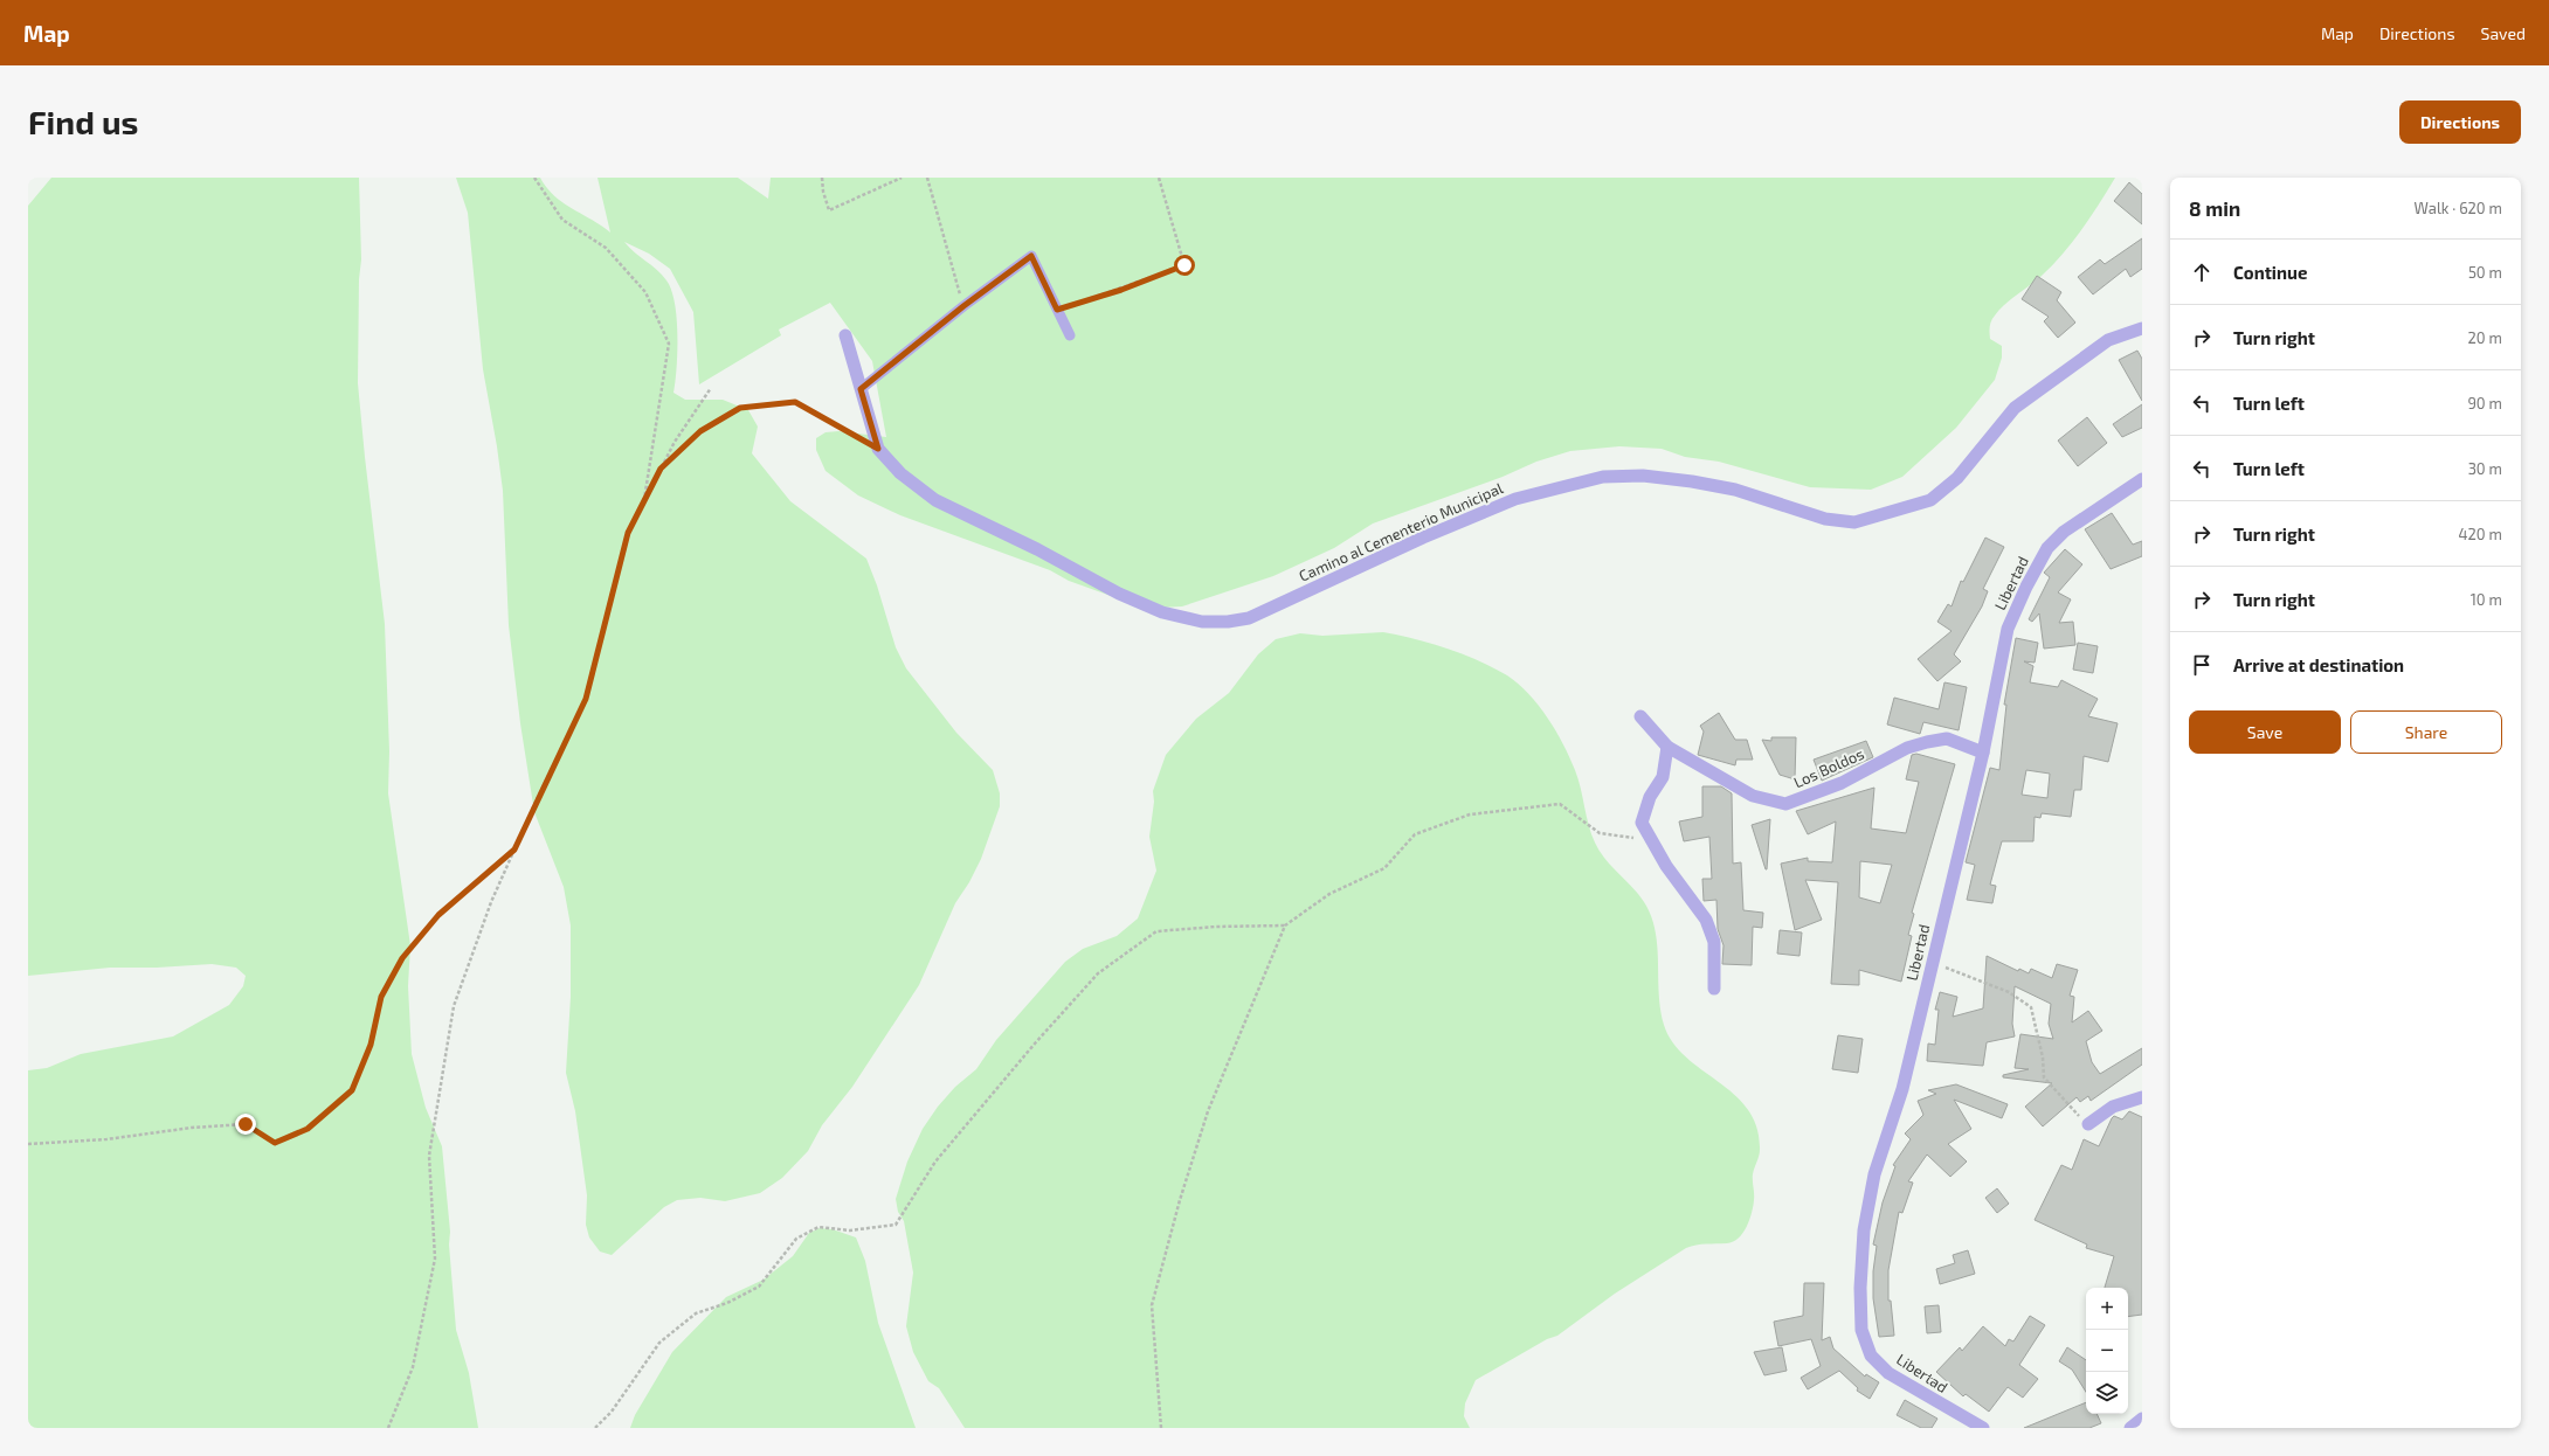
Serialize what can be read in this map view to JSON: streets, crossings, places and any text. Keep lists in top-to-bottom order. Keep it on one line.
{"streets":{"street":["Camino al Cementerio Municipal","Libertad","Los Boldos"]},"crossings":[["Libertad","Los Boldos"]],"page":{"header":"Map","nav":["Map","Directions","Saved"],"buttons":["Directions",["Save","Share"]],"title":"Find us","heading":["8 min","Walk · 620 m"],"list":[["Continue","50 m"],["Turn right","20 m"],["Turn left","90 m"],["Turn left","30 m"],["Turn right","420 m"],["Turn right","10 m"],"Arrive at destination"],"map_buttons":["+","−"]}}
